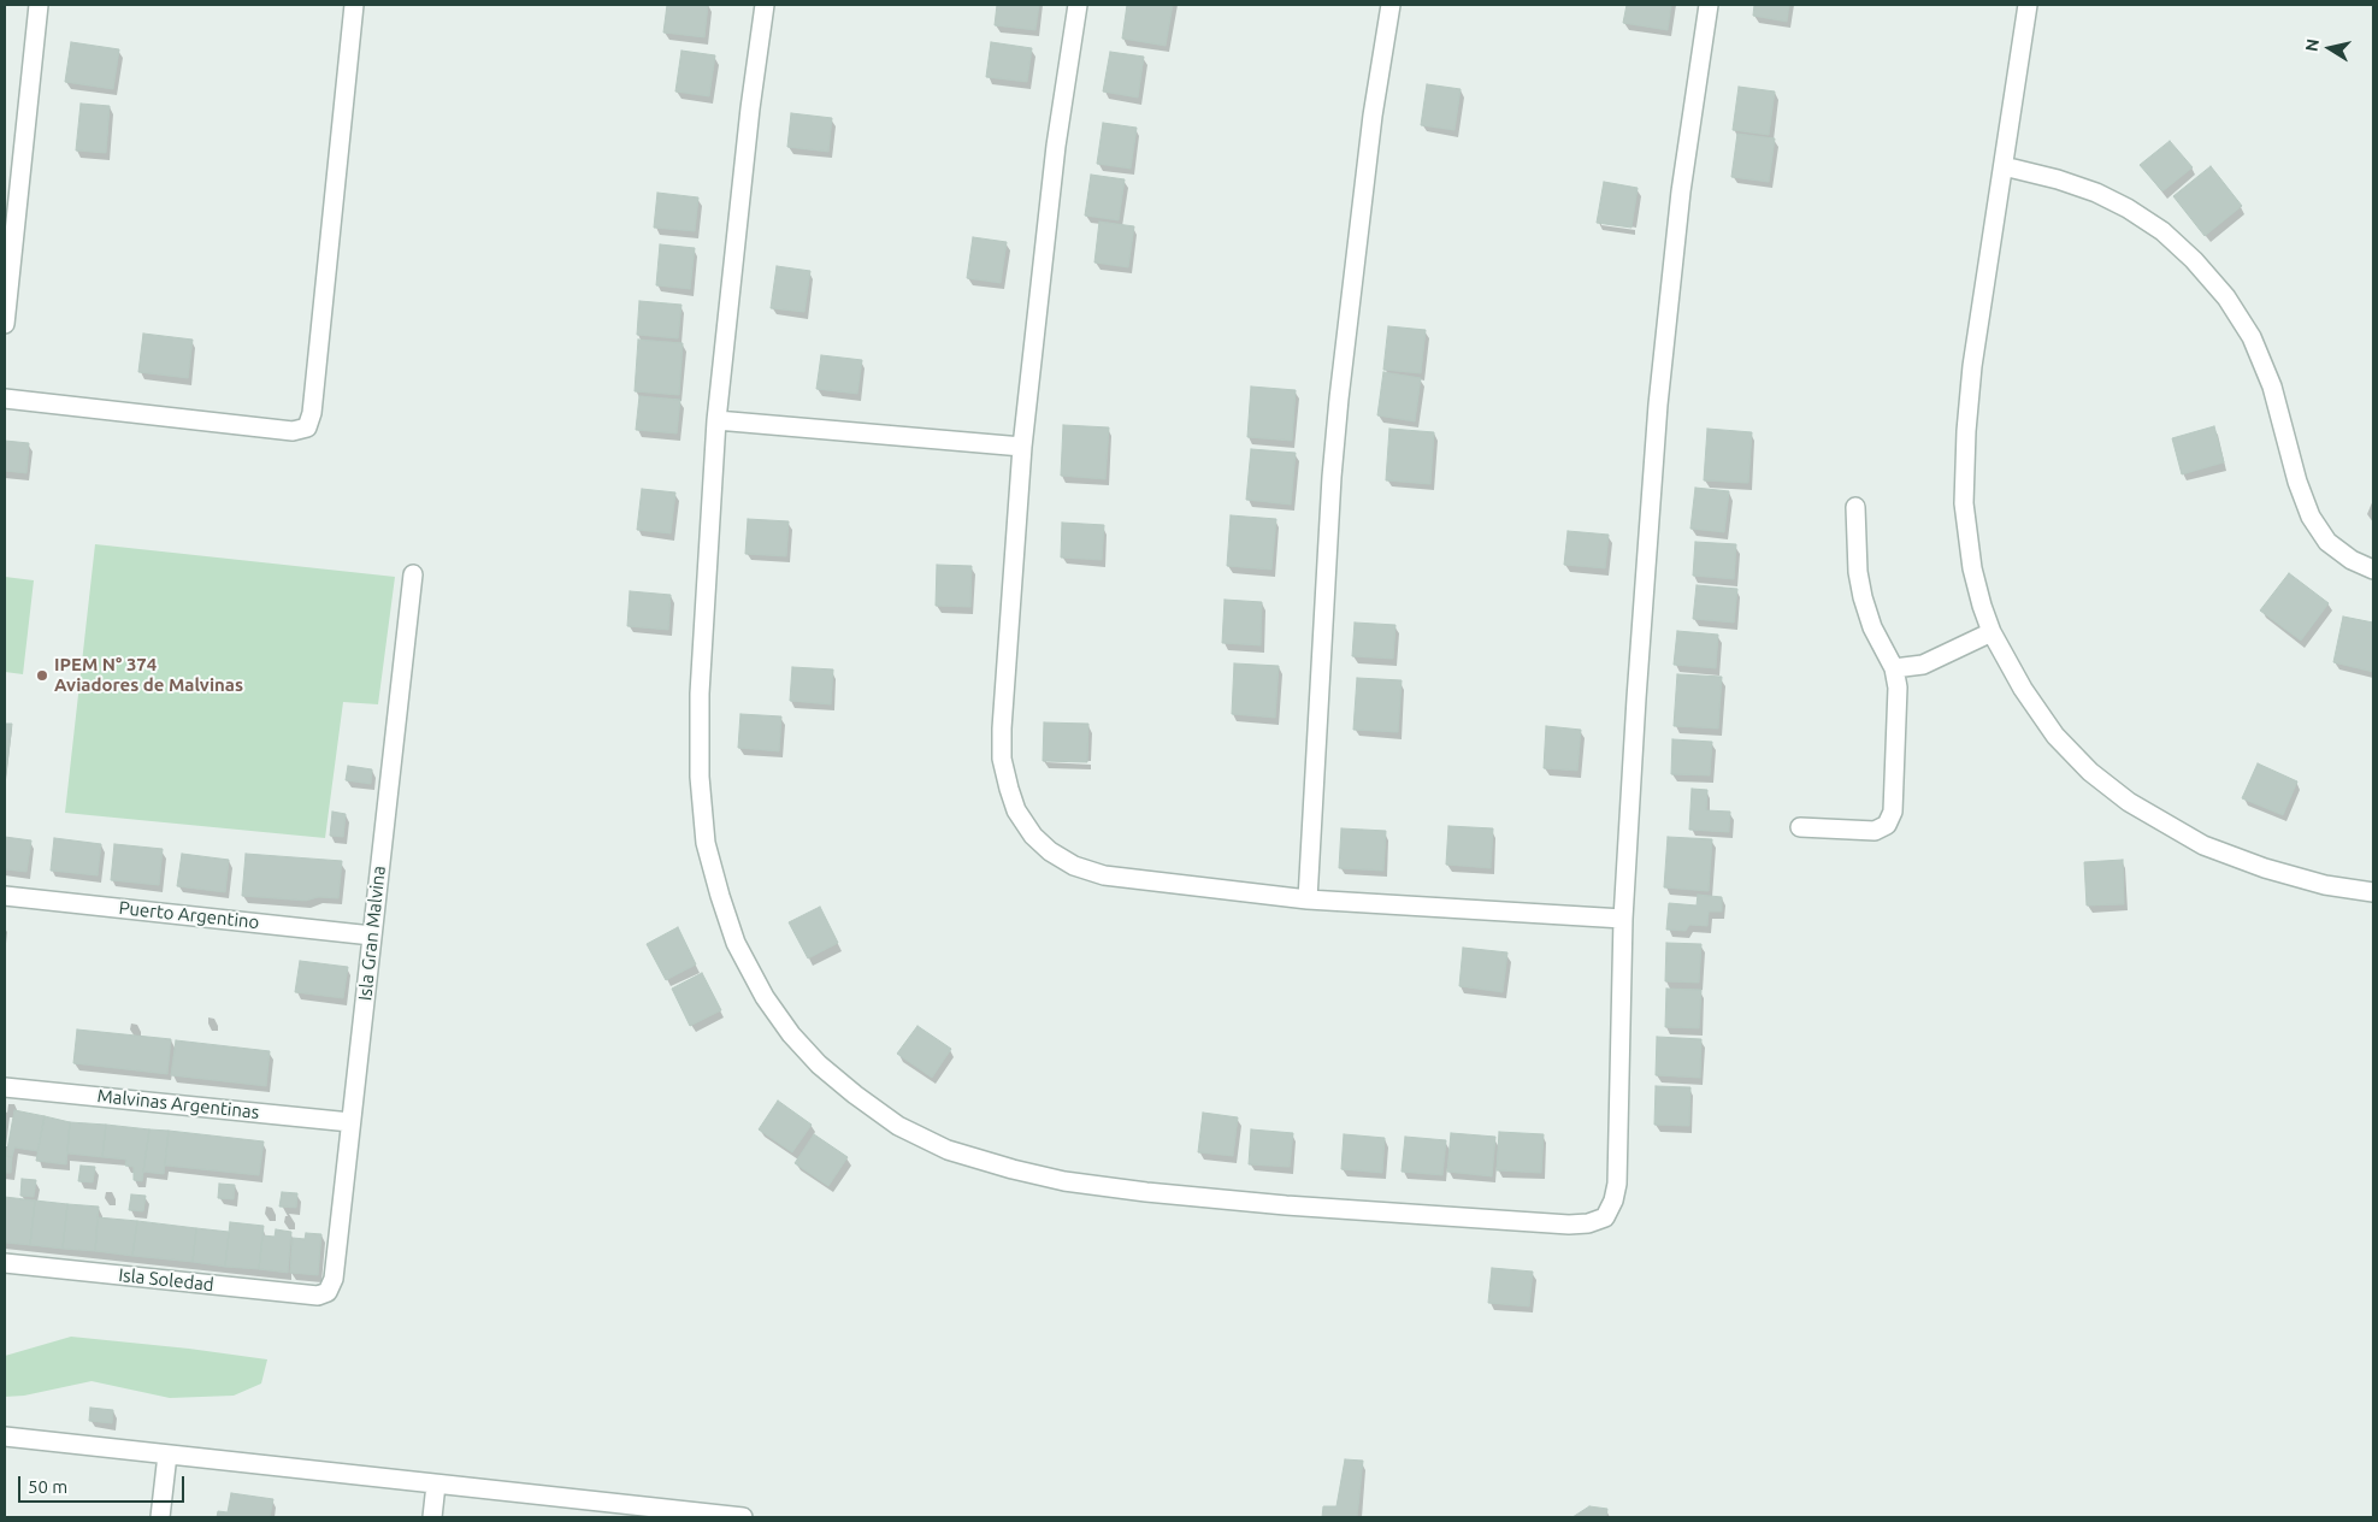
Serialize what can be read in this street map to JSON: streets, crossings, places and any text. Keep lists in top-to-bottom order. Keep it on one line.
{"streets":{"street":["Puerto Argentino","Isla Gran Malvina","Malvinas Argentinas","Isla Soledad"]},"crossings":[["Puerto Argentino","Isla Gran Malvina"],["Isla Gran Malvina","Malvinas Argentinas"],["Isla Gran Malvina","Isla Soledad"]],"places":["IPEM N° 374 Aviadores de Malvinas"],"scale_bar":"50 m","north":"left"}
